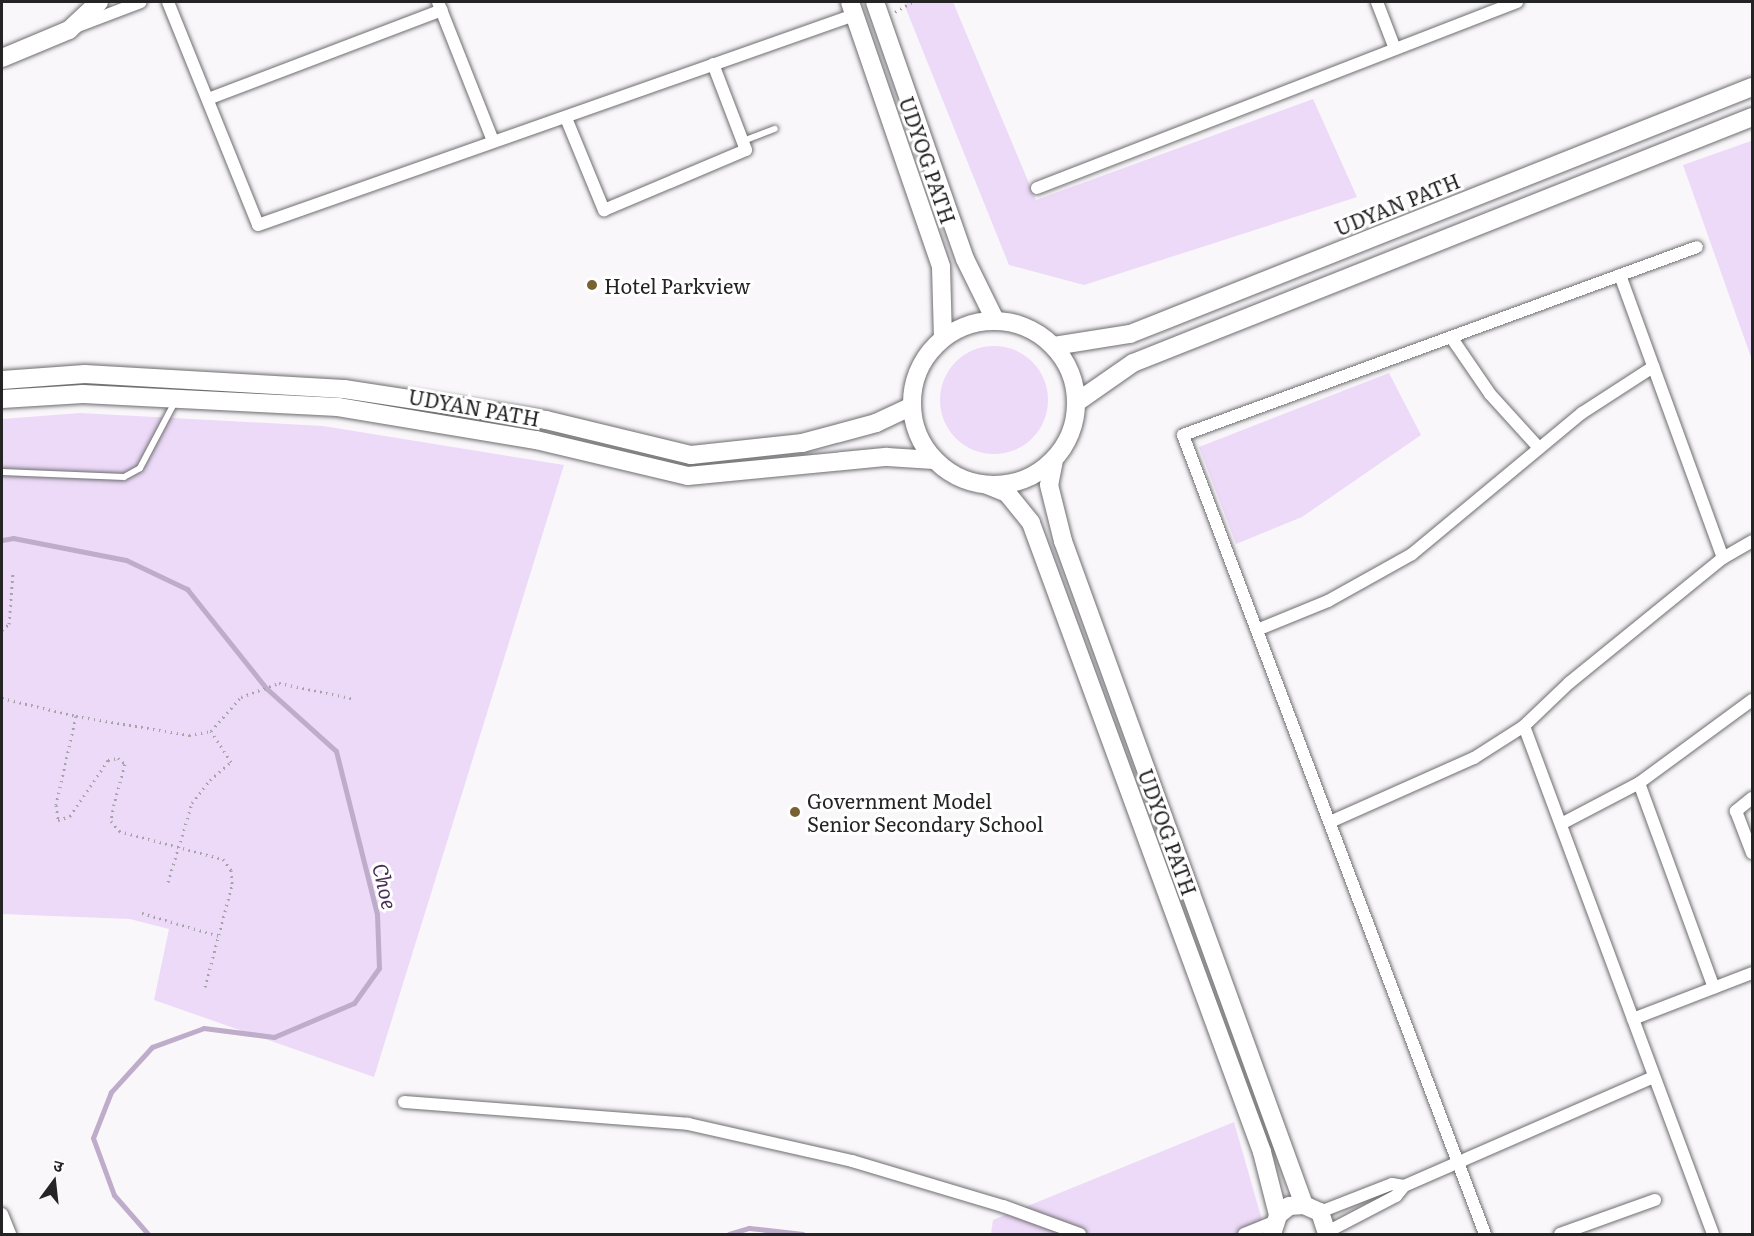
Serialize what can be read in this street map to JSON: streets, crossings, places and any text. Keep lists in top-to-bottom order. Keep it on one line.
{"streets":{"main road":["UDYOG PATH","UDYAN PATH"]},"crossings":[["UDYOG PATH","UDYAN PATH"]],"water":["Choe"],"places":["Hotel Parkview","Government Model Senior Secondary School"],"north":"top"}
